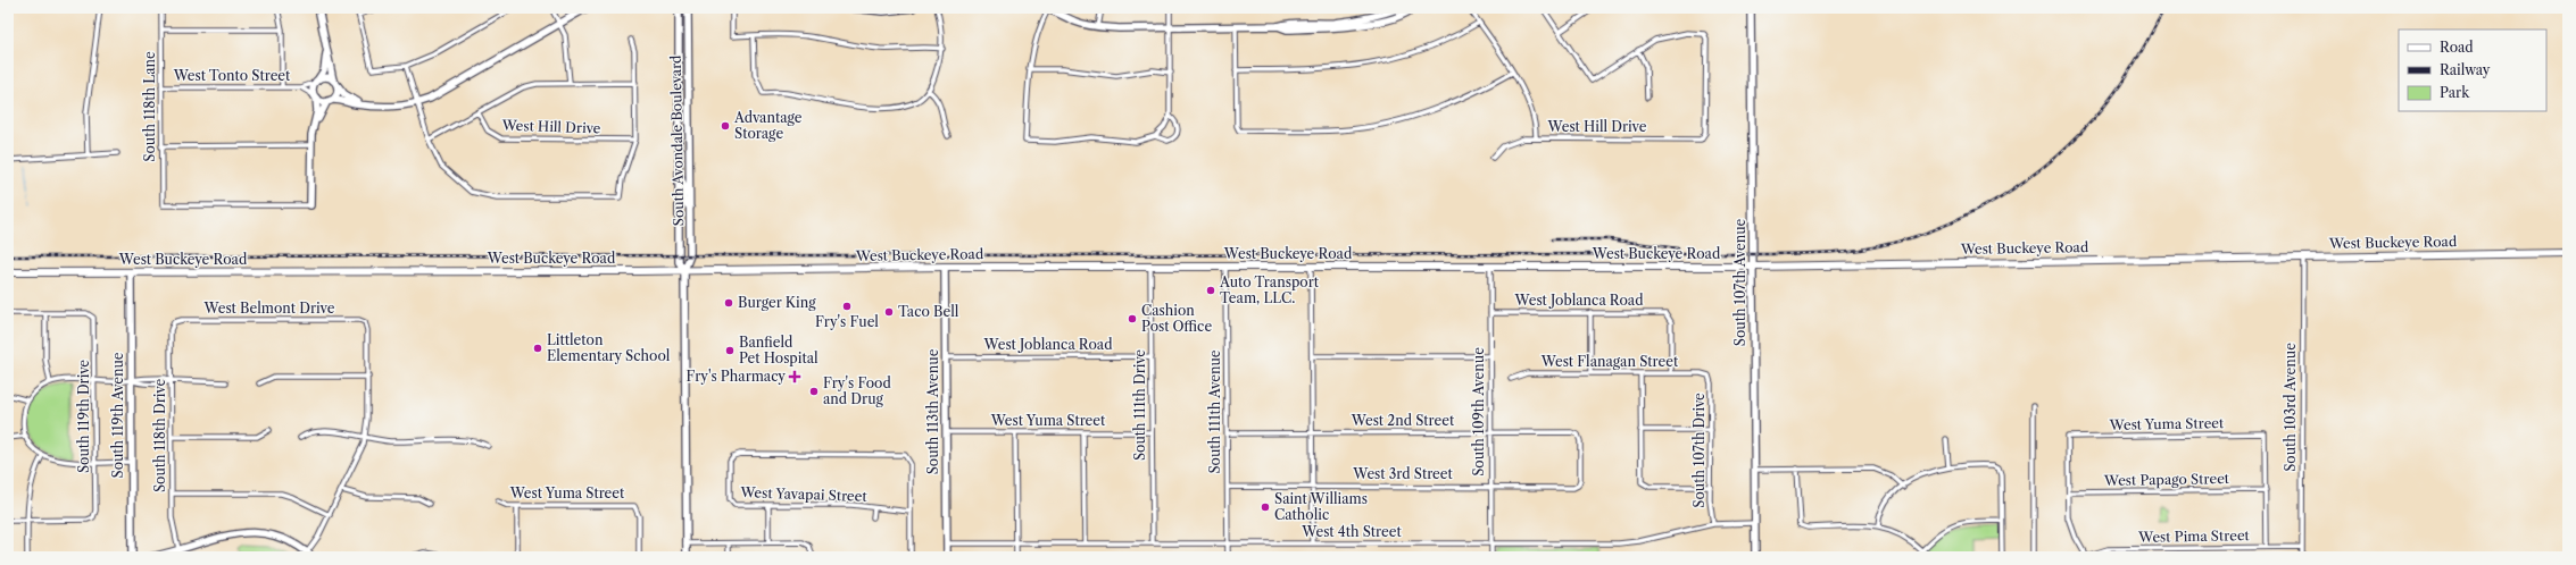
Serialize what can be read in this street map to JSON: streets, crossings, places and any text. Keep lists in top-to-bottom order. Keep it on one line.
{"streets":{"main road":["West Buckeye Road"],"street":["West Tonto Street","South 118th Lane","West Hill Drive","South Avondale Boulevard","South 107th Avenue","West Joblanca Road","West Belmont Drive","West Flanagan Street","South 111th Drive","South 103rd Avenue","South 113th Avenue","South 111th Avenue","South 109th Avenue","South 119th Avenue","South 119th Drive","West Yuma Street","West 2nd Street","South 118th Drive","South 107th Drive","West 3rd Street","West Papago Street","West Yavapai Street","West 4th Street","West Pima Street"]},"crossings":[["West Tonto Street","South 118th Lane"],["South Avondale Boulevard","West Buckeye Road"],["West Buckeye Road","South 107th Avenue"],["West Buckeye Road","South 111th Drive"],["West Buckeye Road","South 103rd Avenue"],["West Buckeye Road","South 113th Avenue"],["West Buckeye Road","South 111th Avenue"],["West Buckeye Road","South 109th Avenue"],["West Buckeye Road","South 119th Avenue"],["South 107th Avenue","West 4th Street"],["West Joblanca Road","West Flanagan Street"],["West Joblanca Road","South 111th Drive"],["West Joblanca Road","South 113th Avenue"],["West Joblanca Road","South 109th Avenue"],["West Belmont Drive","South 118th Drive"],["West Flanagan Street","South 107th Drive"],["South 111th Drive","West Yuma Street"],["South 111th Drive","West 4th Street"],["South 103rd Avenue","West Pima Street"],["South 113th Avenue","West Yuma Street"],["South 113th Avenue","West 4th Street"],["South 111th Avenue","West 2nd Street"],["South 111th Avenue","West 3rd Street"],["South 111th Avenue","West 4th Street"],["South 109th Avenue","West 2nd Street"],["South 109th Avenue","West 3rd Street"],["South 109th Avenue","West 4th Street"],["West Yuma Street","West Papago Street"],["West 2nd Street","West 3rd Street"],["South 107th Drive","West 4th Street"]],"places":{"other":["Advantage Storage","Auto Transport Team, LLC.","Burger King","Fry's Fuel","Taco Bell","Cashion Post Office","Littleton Elementary School","Banfield Pet Hospital","Fry's Food and Drug","Saint Williams Catholic"],"health":["Fry's Pharmacy"]},"legend":["Road","Railway","Park"]}
